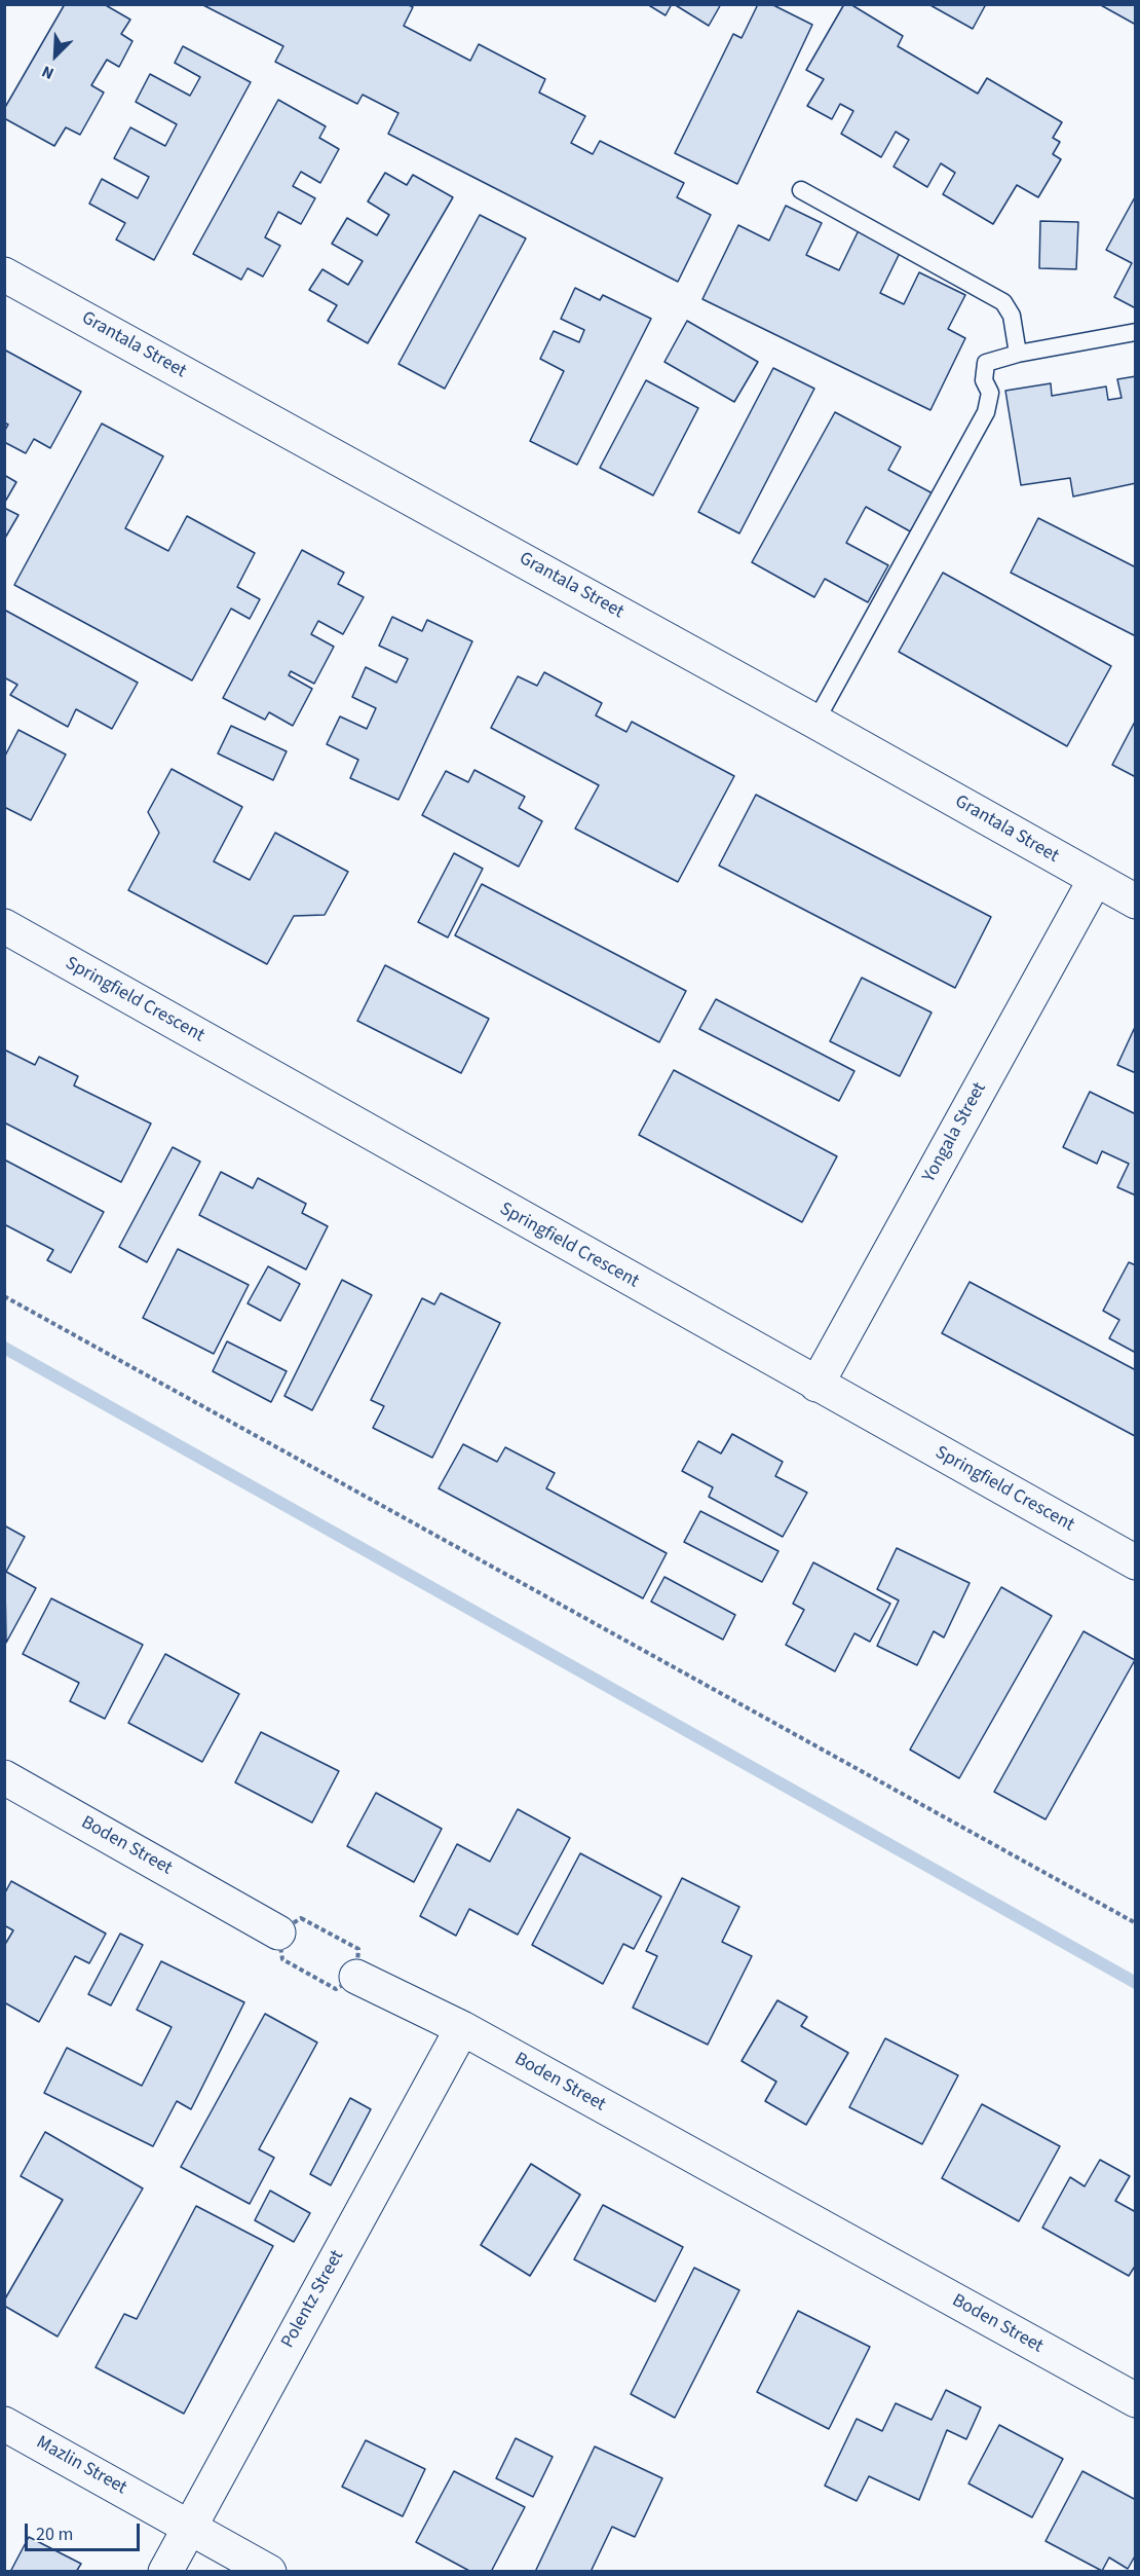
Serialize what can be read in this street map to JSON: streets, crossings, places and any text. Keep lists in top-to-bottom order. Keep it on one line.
{"streets":{"street":["Grantala Street","Springfield Crescent","Yongala Street","Boden Street","Polentz Street","Mazlin Street"]},"crossings":[["Grantala Street","Yongala Street"],["Springfield Crescent","Yongala Street"],["Boden Street","Polentz Street"],["Polentz Street","Mazlin Street"]],"scale_bar":"20 m","north":"bottom left"}
